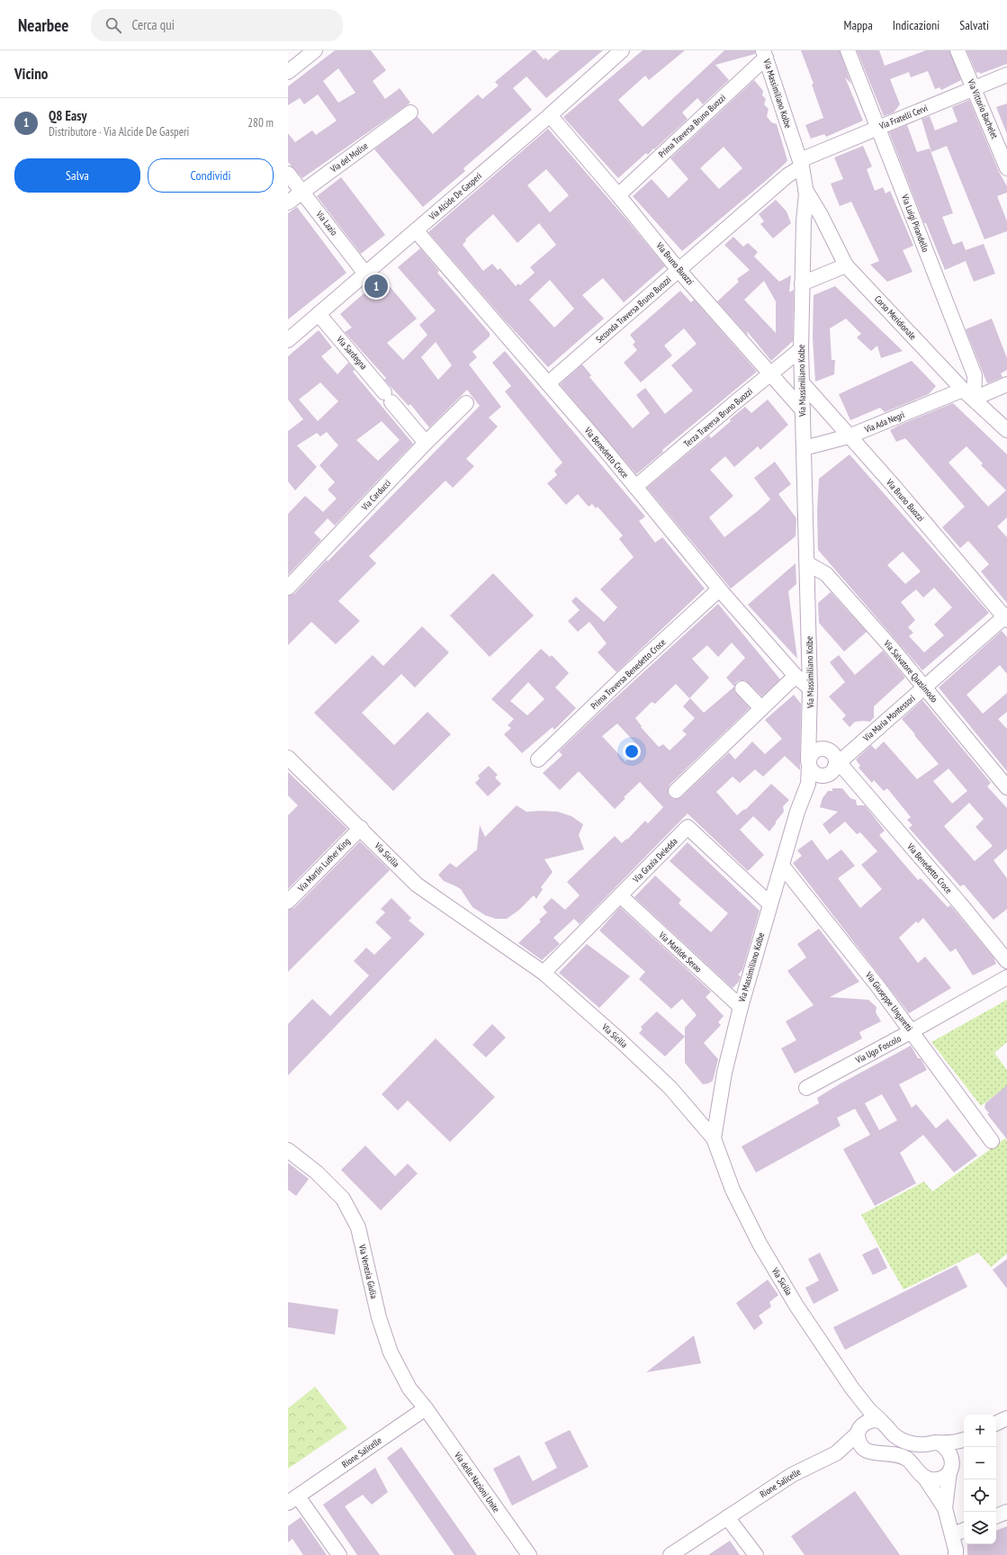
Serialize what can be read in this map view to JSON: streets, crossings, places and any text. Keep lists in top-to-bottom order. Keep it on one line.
{"streets":{"street":["Via Massimiliano Kolbe","Via Vittorio Bachelet","Via Fratelli Cervi","Prima Traversa Bruno Buozzi","Via del Molise","Via Alcide De Gasperi","Via Lazio","Via Luigi Pirandello","Via Bruno Buozzi","Seconda Traversa Bruno Buozzi","Corso Meridionale","Via Sardegna","Terza Traversa Bruno Buozzi","Via Ada Negri","Via Benedetto Croce","Via Carducci","Via Salvatore Quasimodo","Prima Traversa Benedetto Croce","Via Maria Montessori","Via Sicilia","Via Grazia Deledda","Via Martin Luther King","Via Matilde Serao","Via Giuseppe Ungaretti","Via Ugo Foscolo","Via Venezia Giulia","Rione Salicelle","Via delle Nazioni Unite"]},"crossings":[["Via Massimiliano Kolbe","Via Fratelli Cervi"],["Via Massimiliano Kolbe","Prima Traversa Bruno Buozzi"],["Via Massimiliano Kolbe","Via Bruno Buozzi"],["Via Massimiliano Kolbe","Seconda Traversa Bruno Buozzi"],["Via Massimiliano Kolbe","Corso Meridionale"],["Via Massimiliano Kolbe","Terza Traversa Bruno Buozzi"],["Via Massimiliano Kolbe","Via Ada Negri"],["Via Massimiliano Kolbe","Via Benedetto Croce"],["Via Massimiliano Kolbe","Via Salvatore Quasimodo"],["Via Massimiliano Kolbe","Via Maria Montessori"],["Via Massimiliano Kolbe","Via Sicilia"],["Via Massimiliano Kolbe","Via Grazia Deledda"],["Via Massimiliano Kolbe","Via Matilde Serao"],["Via Massimiliano Kolbe","Via Giuseppe Ungaretti"],["Via Vittorio Bachelet","Via Fratelli Cervi"],["Via Fratelli Cervi","Via Luigi Pirandello"],["Via Fratelli Cervi","Seconda Traversa Bruno Buozzi"],["Prima Traversa Bruno Buozzi","Via Bruno Buozzi"],["Via del Molise","Via Lazio"],["Via Alcide De Gasperi","Via Lazio"],["Via Alcide De Gasperi","Via Bruno Buozzi"],["Via Alcide De Gasperi","Via Sardegna"],["Via Alcide De Gasperi","Via Benedetto Croce"],["Via Luigi Pirandello","Corso Meridionale"],["Via Luigi Pirandello","Via Ada Negri"],["Via Bruno Buozzi","Seconda Traversa Bruno Buozzi"],["Via Bruno Buozzi","Terza Traversa Bruno Buozzi"],["Via Bruno Buozzi","Via Ada Negri"],["Via Bruno Buozzi","Via Maria Montessori"],["Seconda Traversa Bruno Buozzi","Via Benedetto Croce"],["Corso Meridionale","Via Ada Negri"],["Via Sardegna","Via Carducci"],["Terza Traversa Bruno Buozzi","Via Benedetto Croce"],["Via Benedetto Croce","Prima Traversa Benedetto Croce"],["Via Benedetto Croce","Via Maria Montessori"],["Via Salvatore Quasimodo","Via Maria Montessori"],["Via Sicilia","Via Grazia Deledda"],["Via Sicilia","Via Martin Luther King"],["Via Sicilia","Rione Salicelle"],["Via Grazia Deledda","Via Matilde Serao"],["Via Giuseppe Ungaretti","Via Ugo Foscolo"],["Via Venezia Giulia","Rione Salicelle"],["Via Venezia Giulia","Via delle Nazioni Unite"],["Rione Salicelle","Via delle Nazioni Unite"]],"page":{"header":"Nearbee","search":"Cerca qui","nav":["Mappa","Indicazioni","Salvati"],"heading":"Vicino","list":[{"mark":"1","name":"Q8 Easy","note":"Distributore · Via Alcide De Gasperi","value":"280 m"}],"buttons":["Salva","Condividi"],"pins":"1","map_buttons":["+","−"]}}
